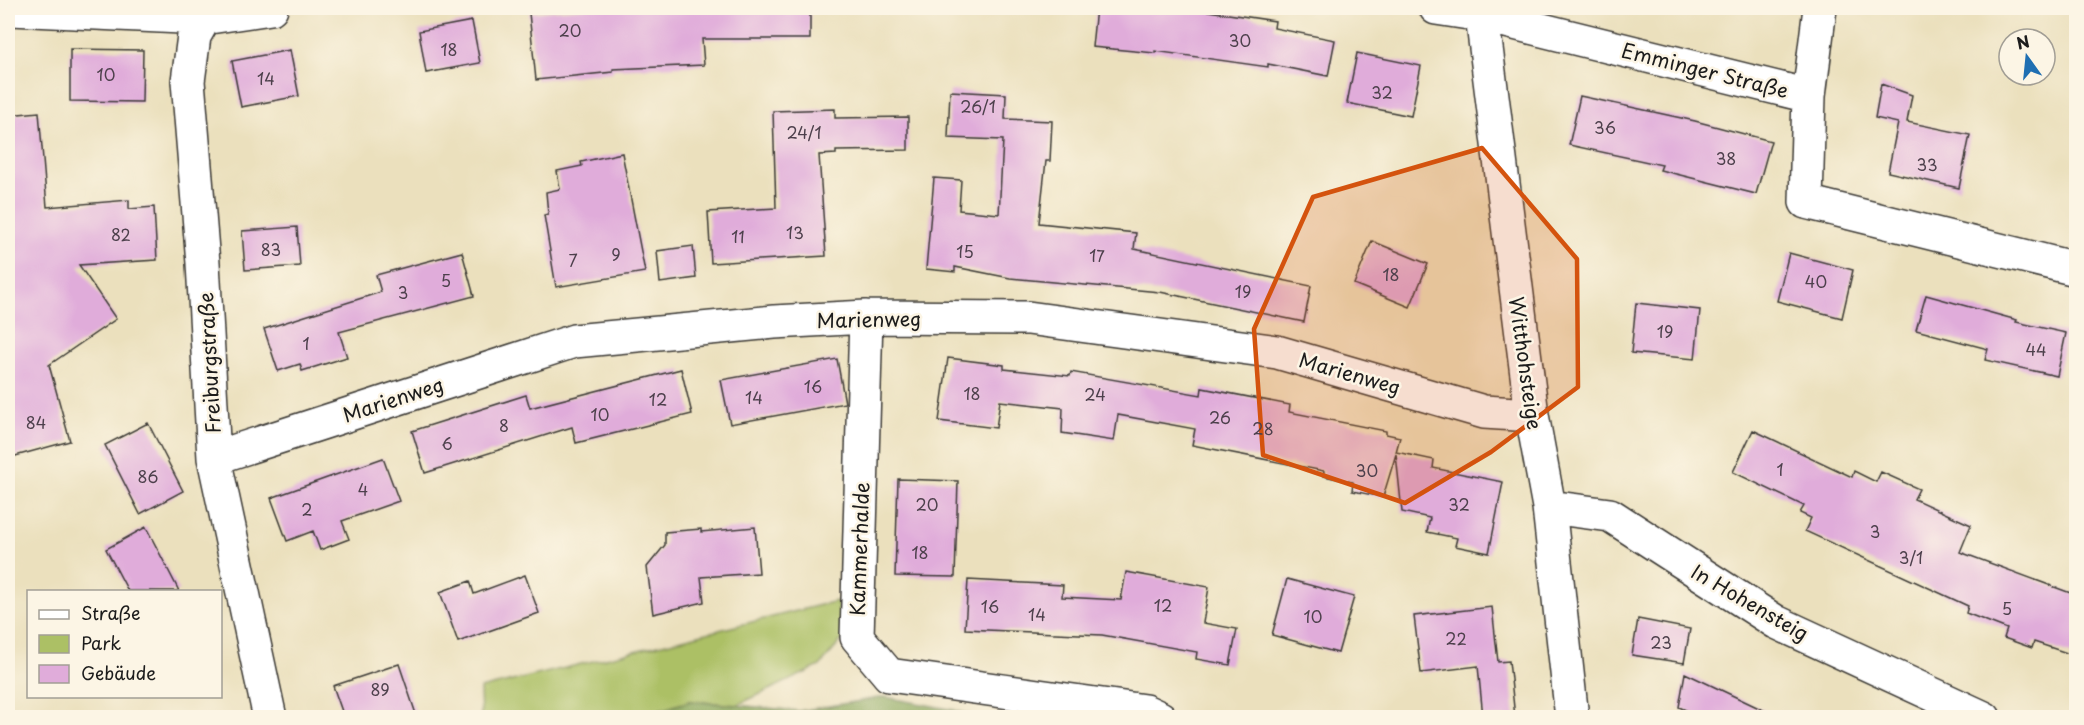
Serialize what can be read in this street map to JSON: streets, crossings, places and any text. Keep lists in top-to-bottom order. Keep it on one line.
{"streets":{"street":["Emminger Straße","Marienweg","Freiburgstraße","Witthohsteige","Kammerhalde","In Hohensteig"]},"crossings":[["Emminger Straße","Witthohsteige"],["Marienweg","Freiburgstraße"],["Marienweg","Witthohsteige"],["Marienweg","Kammerhalde"],["Witthohsteige","In Hohensteig"]],"house_numbers":["20","30","18","10","14","32","26/1","36","24/1","38","33","13","82","11","83","15","9","17","7","18","5","40","19","3","19","1","44","16","18","24","14","12","10","26","84","8","28","6","1","30","86","4","20","32","2","3","18","3/1","12","16","5","14","10","22","23","89"],"legend":["Straße","Park","Gebäude"],"north":"top"}
